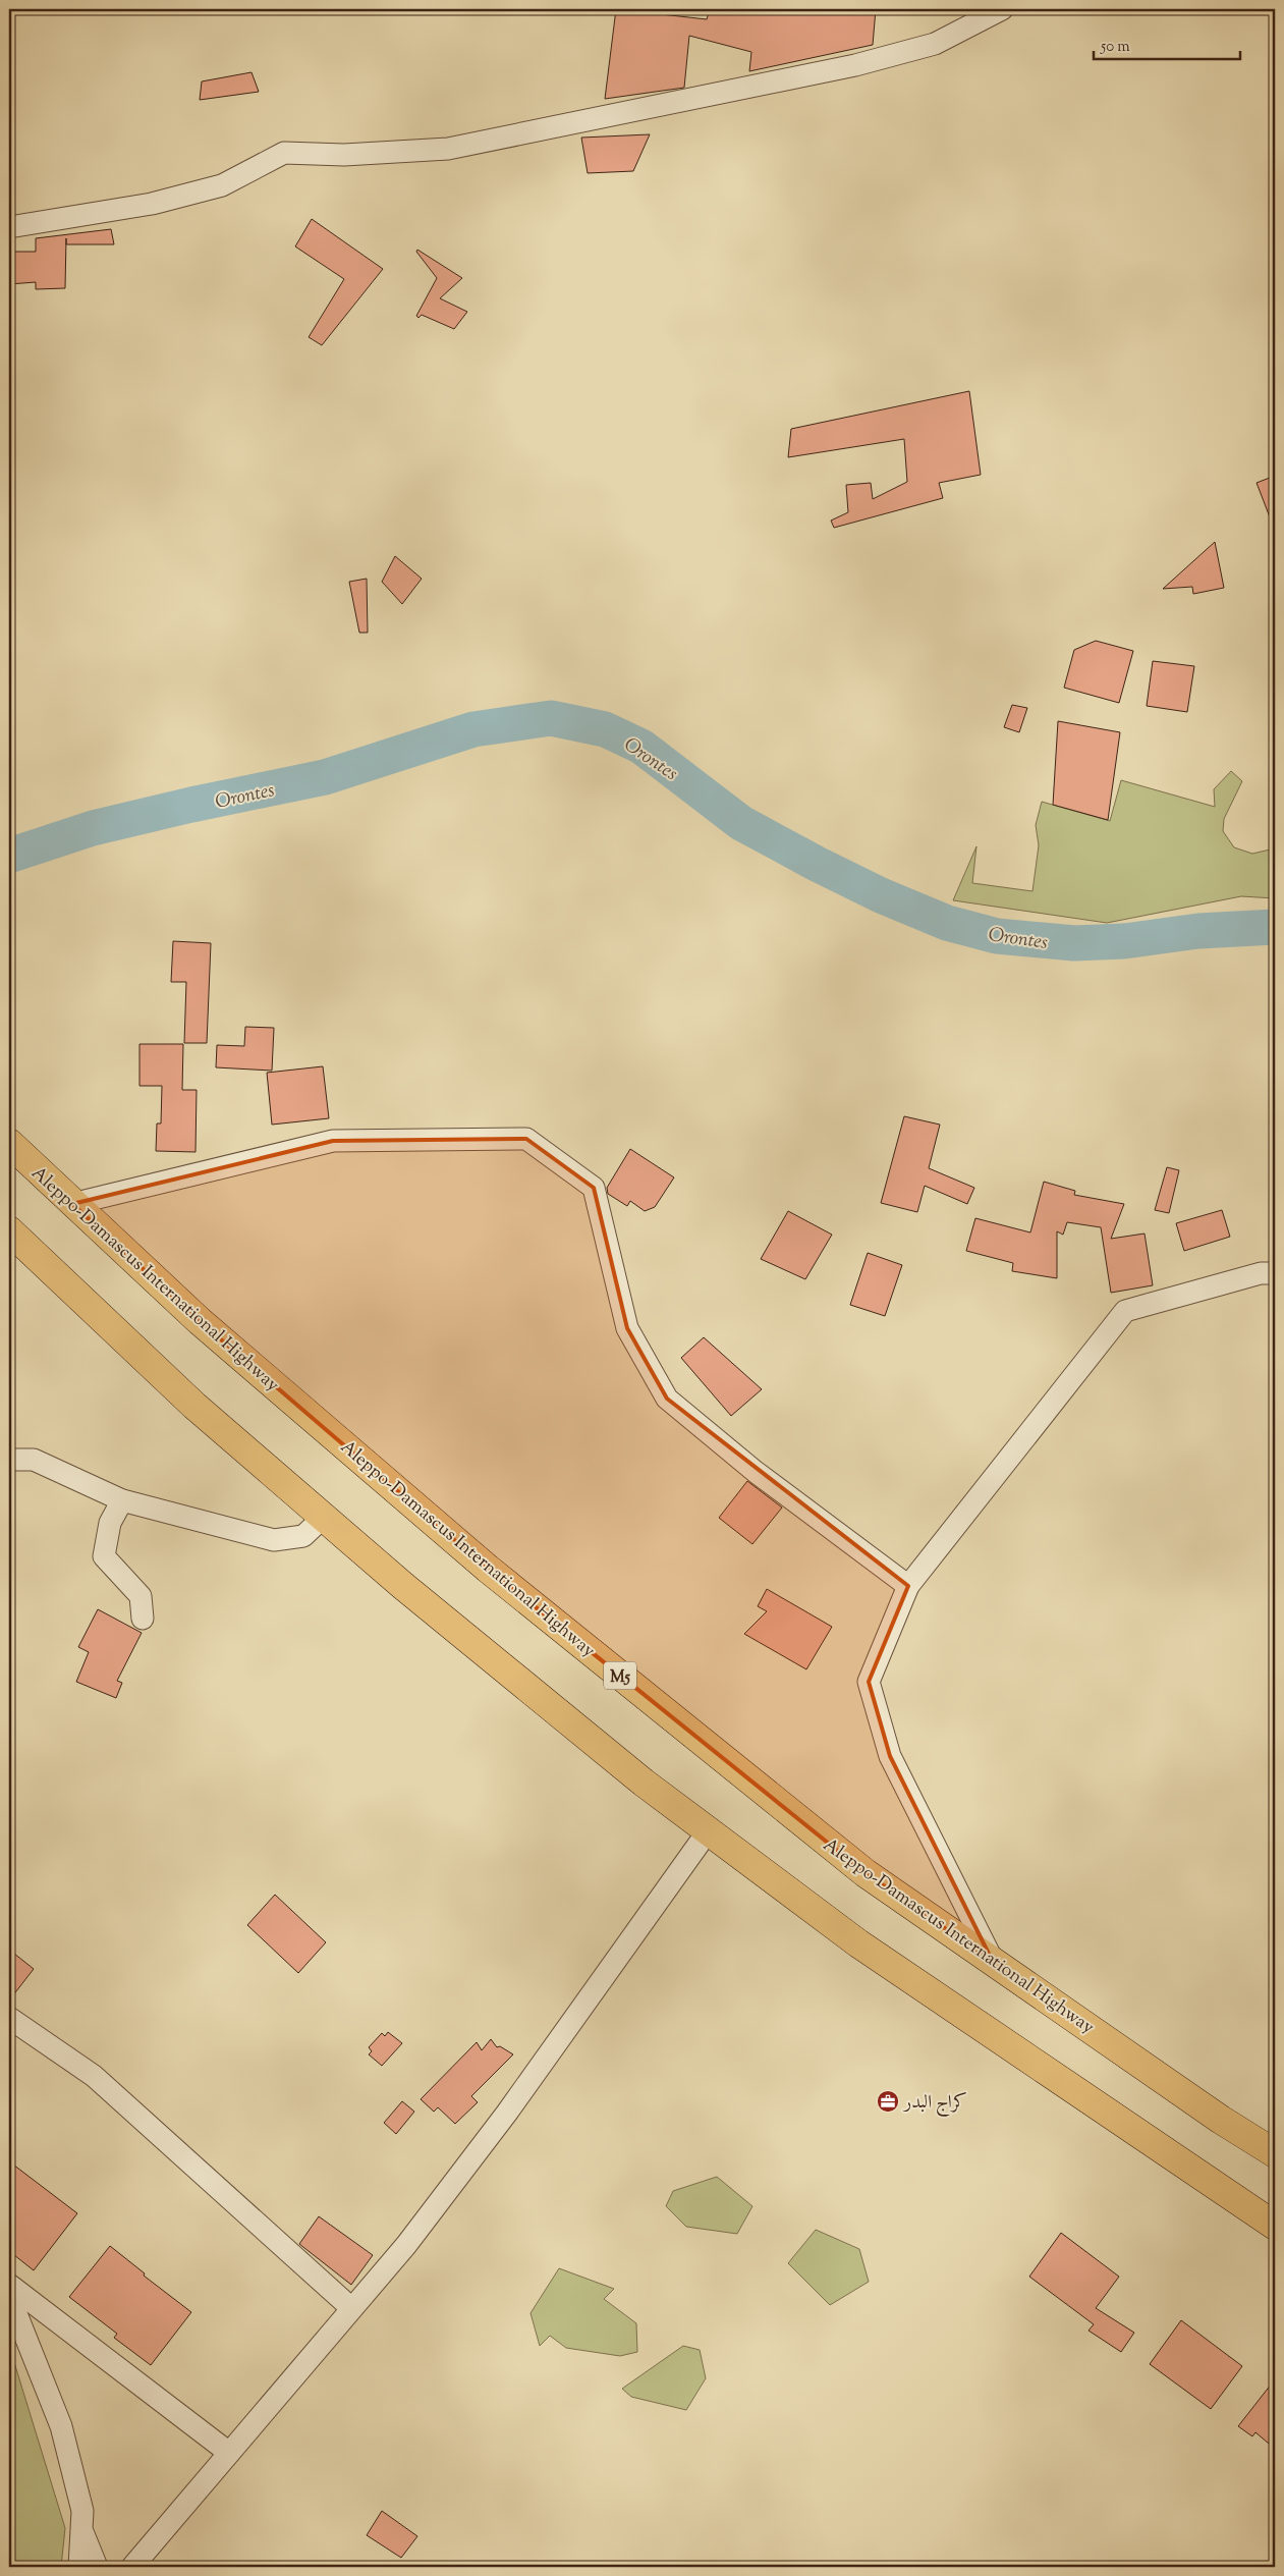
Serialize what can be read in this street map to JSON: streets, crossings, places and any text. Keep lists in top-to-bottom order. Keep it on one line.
{"streets":{"highway":["Aleppo-Damascus International Highway","M5"]},"water":["Orontes"],"places":{"office":["كراج البدر"]},"scale_bar":"50 m"}
